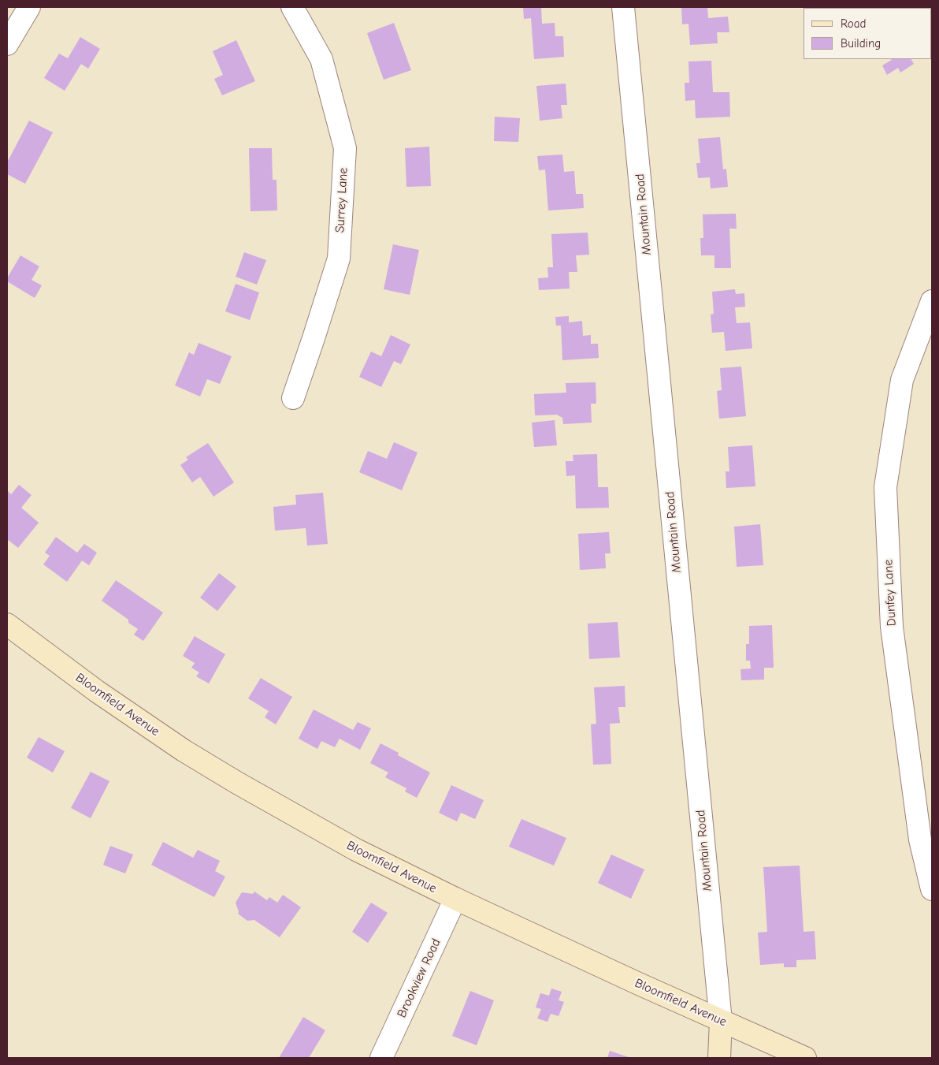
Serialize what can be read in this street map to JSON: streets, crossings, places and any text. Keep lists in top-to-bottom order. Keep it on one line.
{"streets":{"main road":["Mountain Road","Bloomfield Avenue"],"street":["Surrey Lane","Dunfey Lane","Brookview Road"]},"crossings":[["Mountain Road","Bloomfield Avenue"],["Bloomfield Avenue","Brookview Road"]],"legend":["Road","Building"]}
